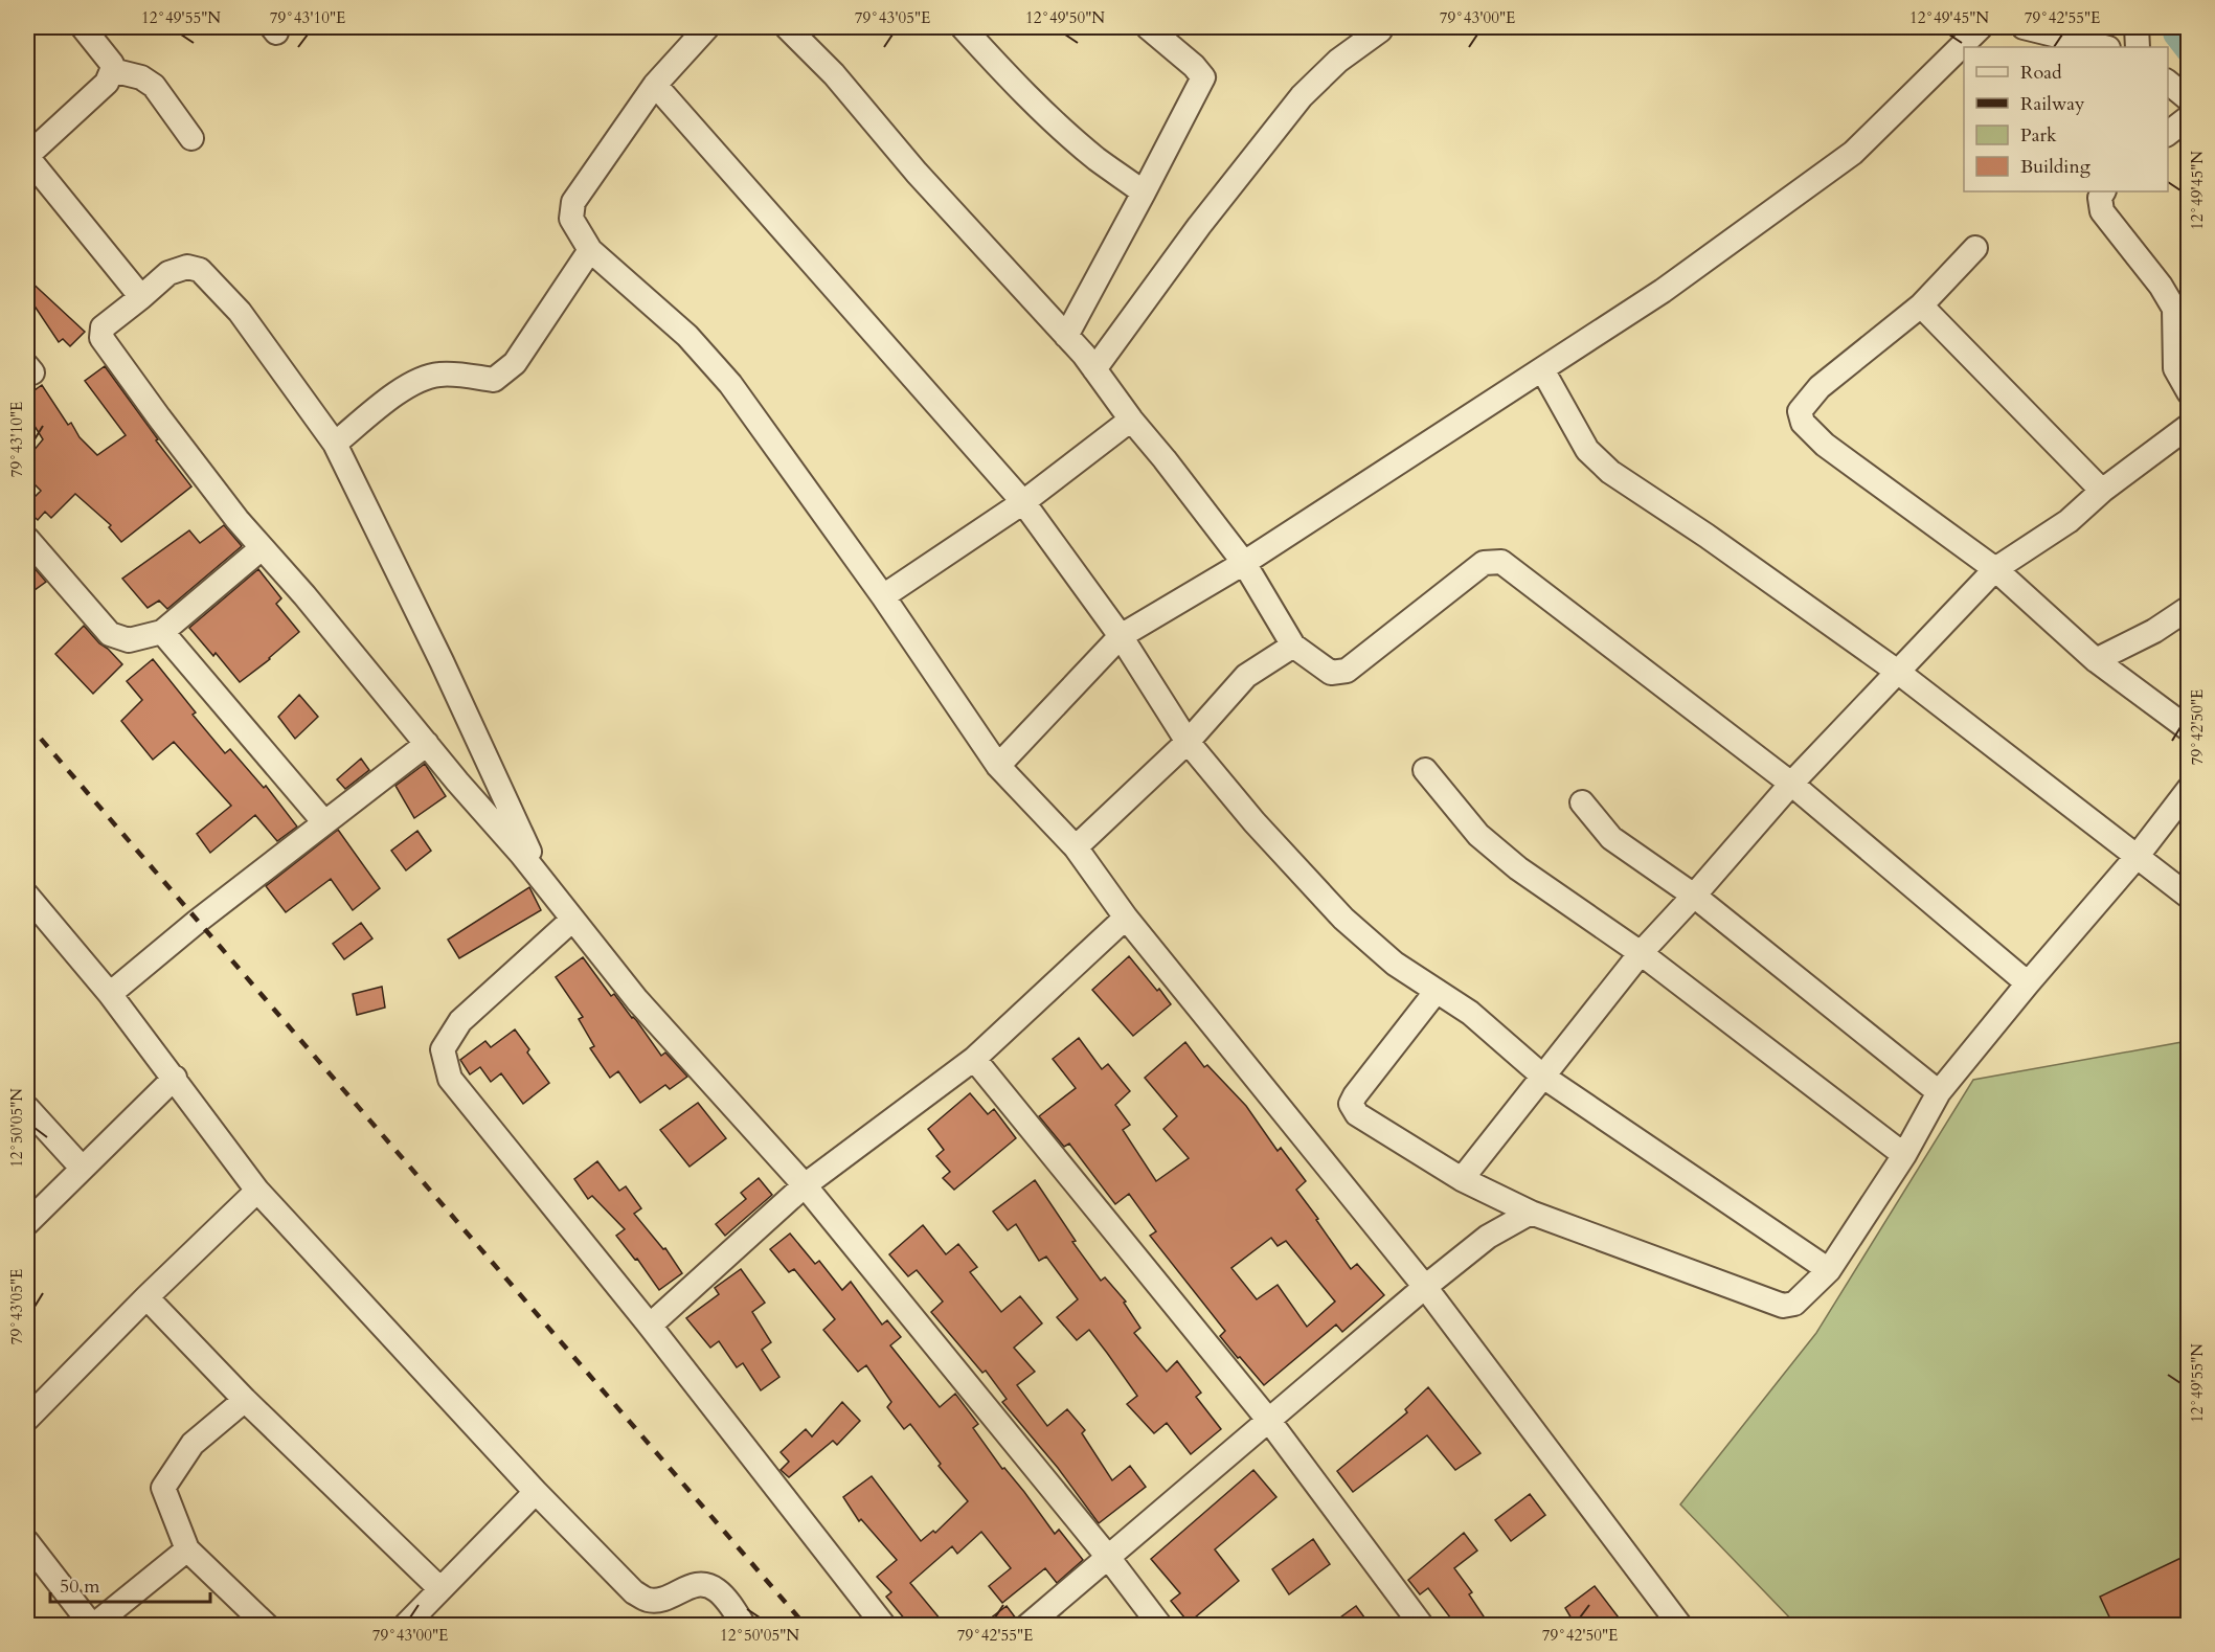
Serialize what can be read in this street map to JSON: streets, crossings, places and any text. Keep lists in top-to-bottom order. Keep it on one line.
{"legend":["Road","Railway","Park","Building"],"scale_bar":"50 m","coordinates":["12°49'55\"N","79°43'10\"E","79°43'05\"E","12°49'50\"N","79°43'00\"E","12°49'45\"N","79°42'55\"E","79°42'50\"E","12°50'05\"N"]}
